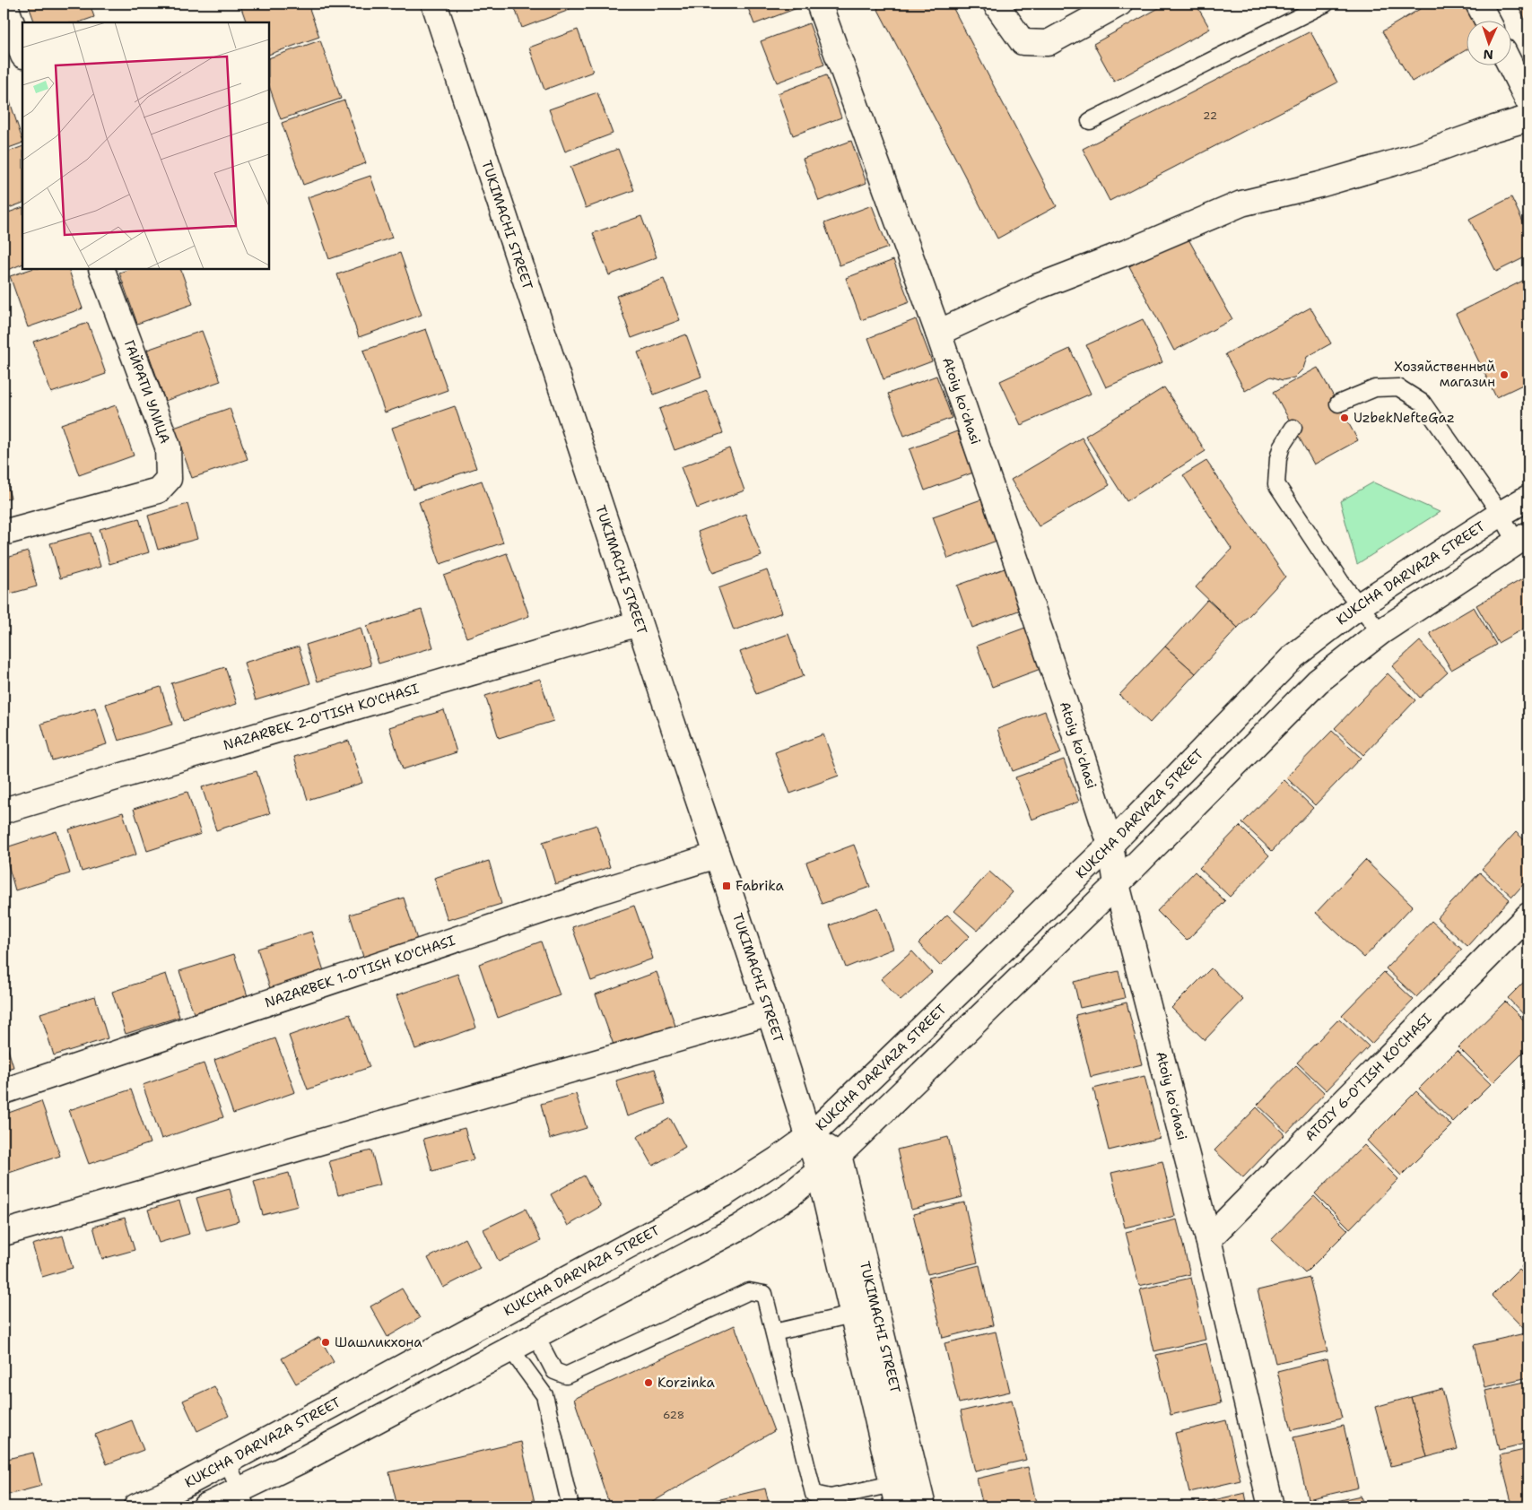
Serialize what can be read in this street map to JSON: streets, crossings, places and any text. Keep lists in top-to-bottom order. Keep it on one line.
{"streets":{"street":["TUKIMACHI STREET","ГАЙРАТИ УЛИЦА","Atoiy koʻchasi","KUKCHA DARVAZA STREET","NAZARBEK 2-O'TISH KO'CHASI","NAZARBEK 1-O'TISH KO'CHASI","ATOIY 6-O'TISH KO'CHASI"]},"crossings":[["TUKIMACHI STREET","KUKCHA DARVAZA STREET"],["TUKIMACHI STREET","NAZARBEK 2-O'TISH KO'CHASI"],["TUKIMACHI STREET","NAZARBEK 1-O'TISH KO'CHASI"],["Atoiy koʻchasi","KUKCHA DARVAZA STREET"],["Atoiy koʻchasi","ATOIY 6-O'TISH KO'CHASI"]],"places":{"other":["Хозяйственный магазин","UzbekNefteGaz","Шашликхона","Korzinka"],"transit":["Fabrika"]},"house_numbers":["22","628"],"north":"bottom"}
